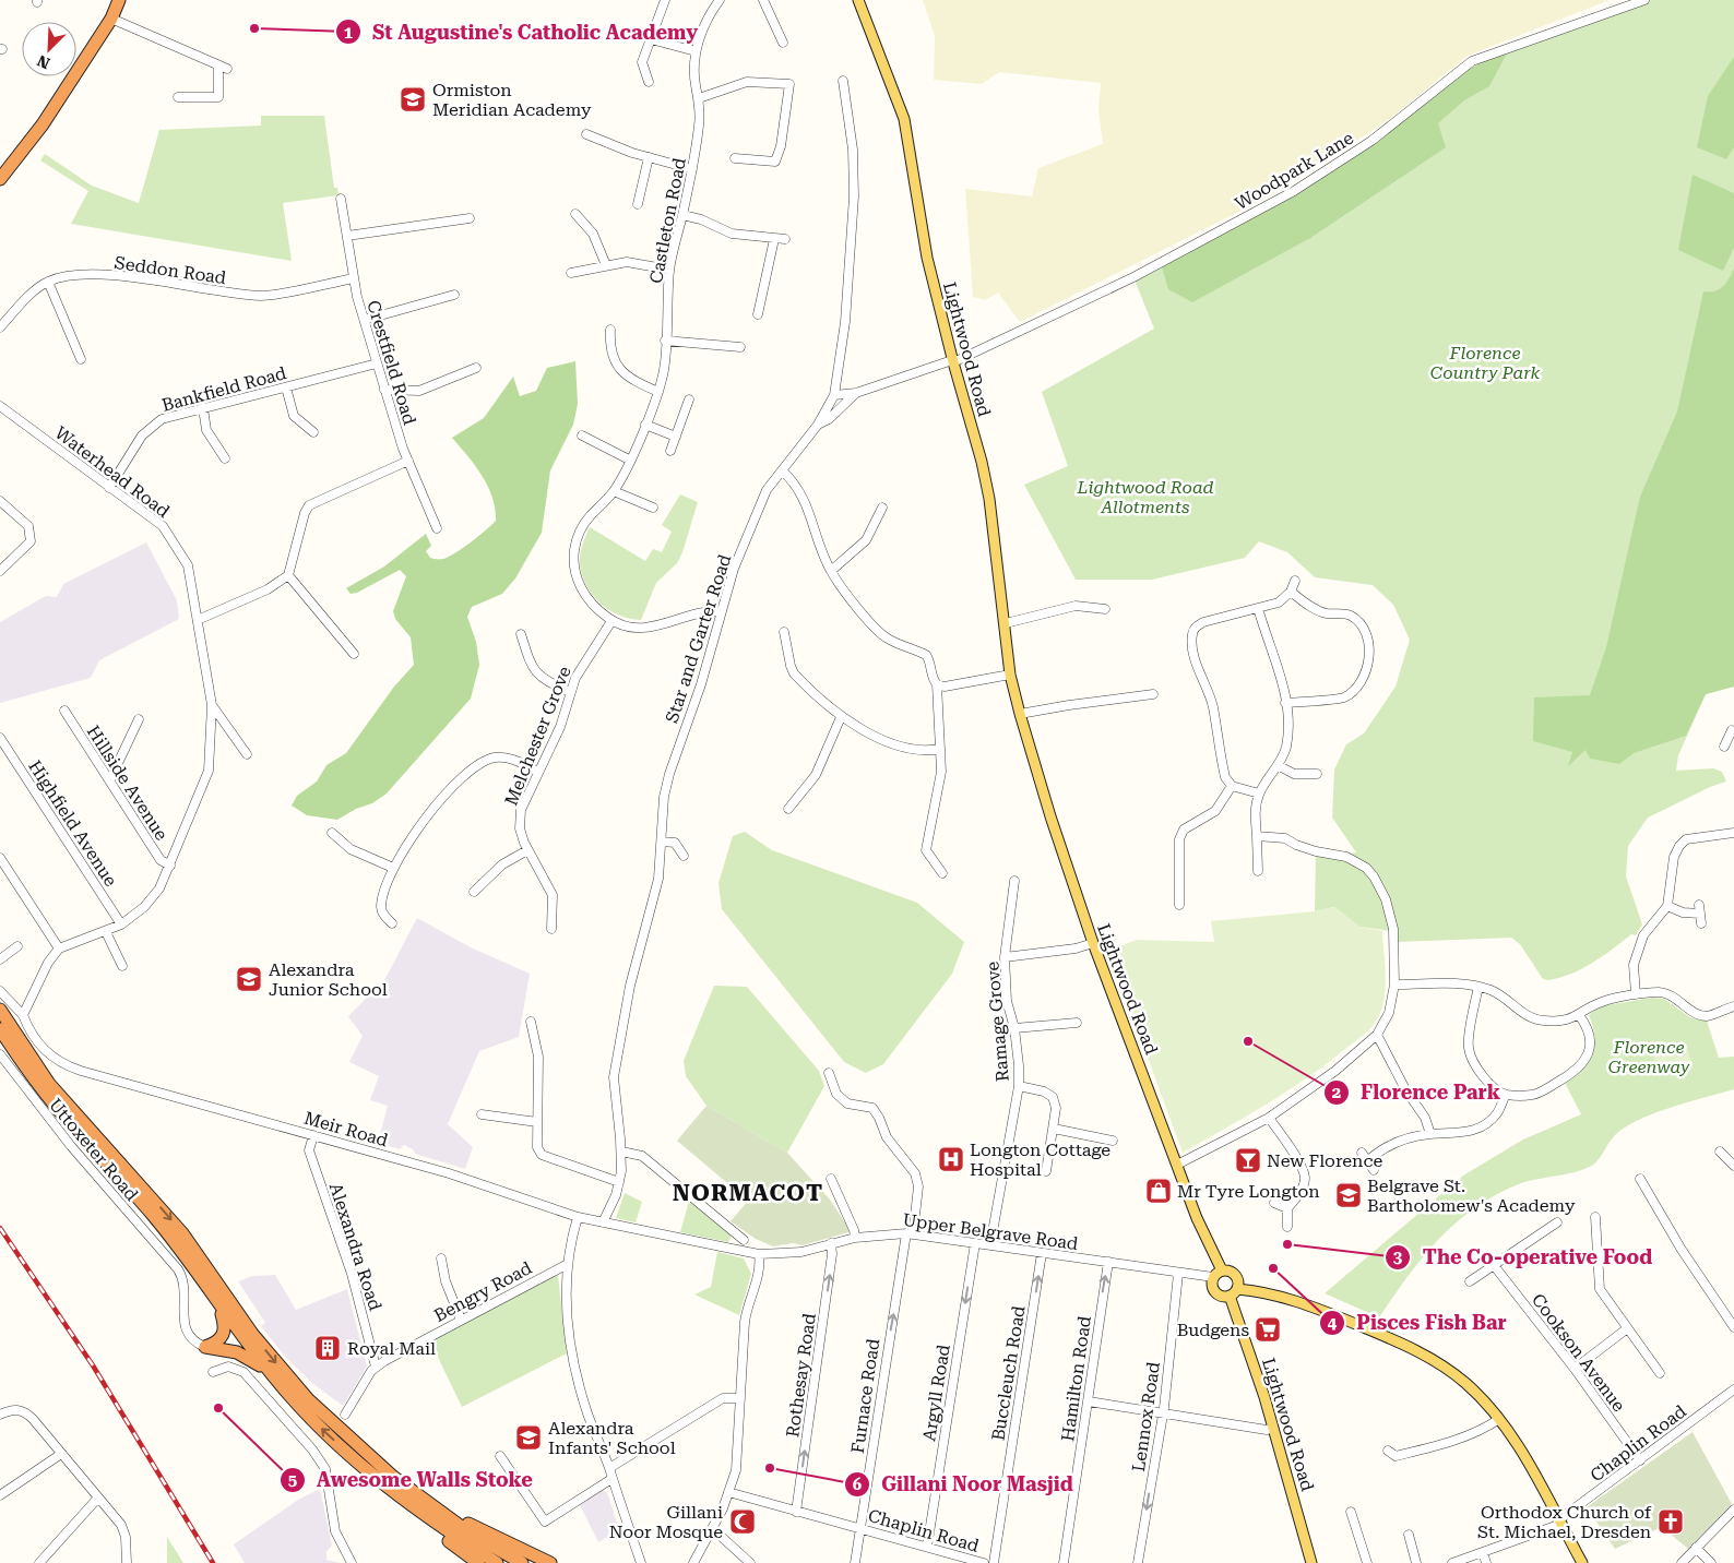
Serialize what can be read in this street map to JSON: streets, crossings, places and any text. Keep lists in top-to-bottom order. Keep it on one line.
{"streets":{"main road":["Lightwood Road"],"street":["Woodpark Lane","Castleton Road","Seddon Road","Crestfield Road","Bankfield Road","Waterhead Road","Star and Garter Road","Melchester Grove","Hillside Avenue","Highfield Avenue","Ramage Grove","Meir Road","Uttoxeter Road","Upper Belgrave Road","Alexandra Road","Bengry Road","Cookson Avenue","Buccleuch Road","Rothesay Road","Hamilton Road","Argyll Road","Furnace Road","Lennox Road","Chaplin Road"]},"crossings":[["Woodpark Lane","Lightwood Road"],["Castleton Road","Melchester Grove"],["Seddon Road","Crestfield Road"],["Lightwood Road","Upper Belgrave Road"],["Crestfield Road","Bankfield Road"],["Bankfield Road","Waterhead Road"],["Star and Garter Road","Meir Road"],["Star and Garter Road","Upper Belgrave Road"],["Ramage Grove","Upper Belgrave Road"],["Meir Road","Upper Belgrave Road"],["Meir Road","Alexandra Road"],["Upper Belgrave Road","Buccleuch Road"],["Upper Belgrave Road","Rothesay Road"],["Upper Belgrave Road","Hamilton Road"],["Upper Belgrave Road","Argyll Road"],["Upper Belgrave Road","Furnace Road"],["Upper Belgrave Road","Lennox Road"],["Alexandra Road","Bengry Road"],["Cookson Avenue","Chaplin Road"],["Rothesay Road","Chaplin Road"],["Argyll Road","Chaplin Road"],["Furnace Road","Chaplin Road"]],"one_way":["Buccleuch Road","Hamilton Road","Argyll Road","Furnace Road","Lennox Road"],"districts":["NORMACOT"],"parks":["Florence Country Park","Lightwood Road Allotments","Florence Greenway"],"places":{"other":["St Augustine's Catholic Academy","Florence Park","The Co-operative Food","Pisces Fish Bar","Awesome Walls Stoke","Gillani Noor Masjid"],"school or university":["Ormiston Meridian Academy","Alexandra Junior School","Belgrave St. Bartholomew's Academy","Alexandra Infants' School"],"hospital":["Longton Cottage Hospital"],"bar":["New Florence"],"shop":["Mr Tyre Longton"],"supermarket":["Budgens"],"building":["Royal Mail"],"mosque":["Gillani Noor Mosque"],"church":["Orthodox Church of St. Michael, Dresden"]},"north":"bottom left"}
